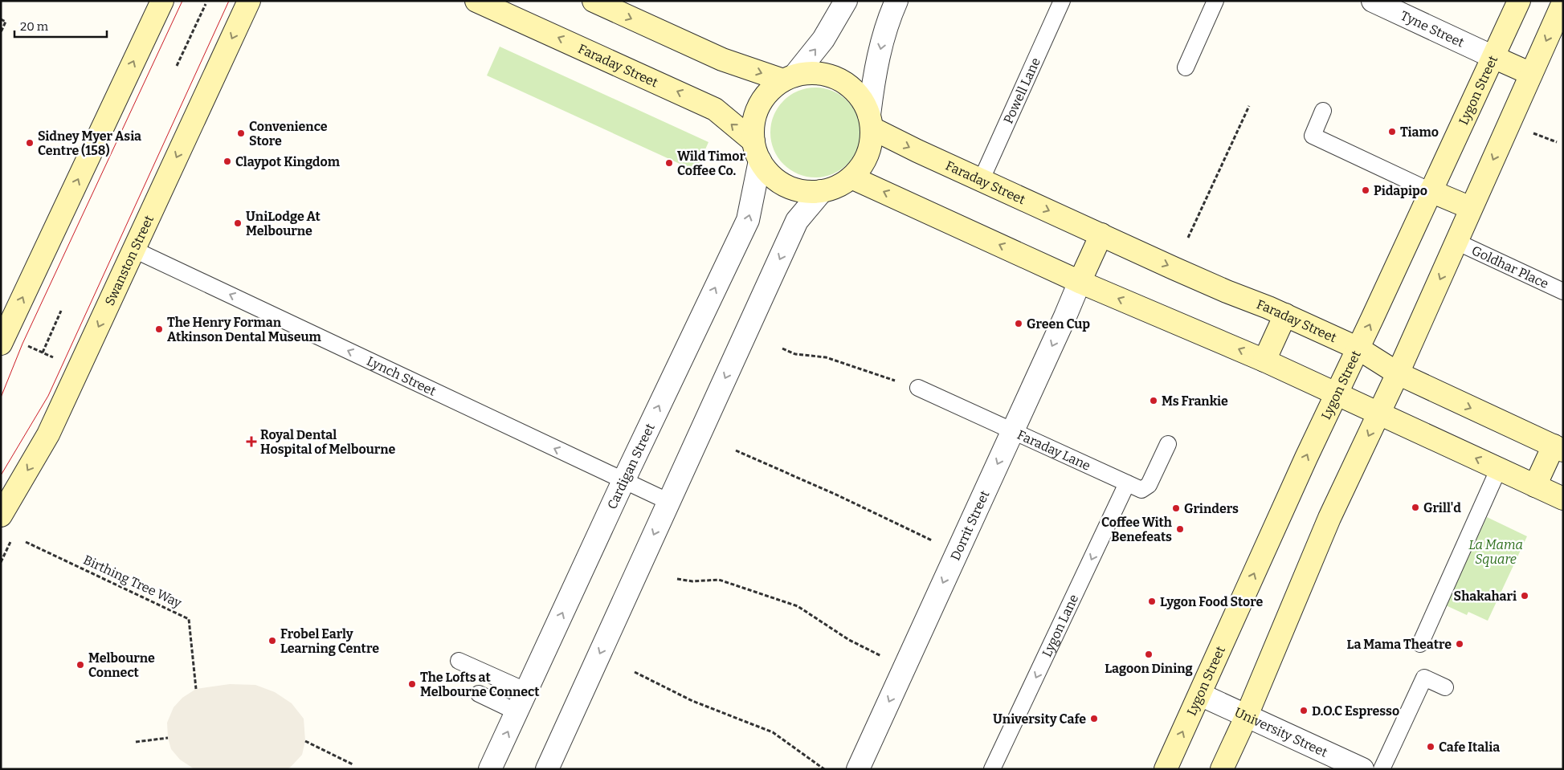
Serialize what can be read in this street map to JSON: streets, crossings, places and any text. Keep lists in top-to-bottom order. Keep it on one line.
{"streets":{"street":["Tyne Street","Faraday Street","Lygon Street","Swanston Street","Cardigan Street","Dorrit Street","University Street"],"lane":["Powell Lane","Goldhar Place","Lynch Street","Faraday Lane","Lygon Lane"],"path":["Birthing Tree Way"]},"crossings":[["Tyne Street","Lygon Street"],["Faraday Street","Lygon Street"],["Faraday Street","Powell Lane"],["Faraday Street","Cardigan Street"],["Lygon Street","University Street"],["Swanston Street","Lynch Street"],["Lynch Street","Cardigan Street"],["Faraday Lane","Dorrit Street"],["Faraday Lane","Lygon Lane"]],"one_way":["Lynch Street","Dorrit Street","Lygon Lane"],"parks":["La Mama Square"],"places":{"other":["Tiamo","Convenience Store","Sidney Myer Asia Centre (158)","Claypot Kingdom","Wild Timor Coffee Co.","Pidapipo","UniLodge At Melbourne","Green Cup","The Henry Forman Atkinson Dental Museum","Ms Frankie","Grill'd","Grinders","Coffee With Benefeats","Shakahari","Lygon Food Store","Frobel Early Learning Centre","La Mama Theatre","Lagoon Dining","Melbourne Connect","The Lofts at Melbourne Connect","D.O.C Espresso","University Cafe","Cafe Italia"],"health":["Royal Dental Hospital of Melbourne"]},"scale_bar":"20 m"}
